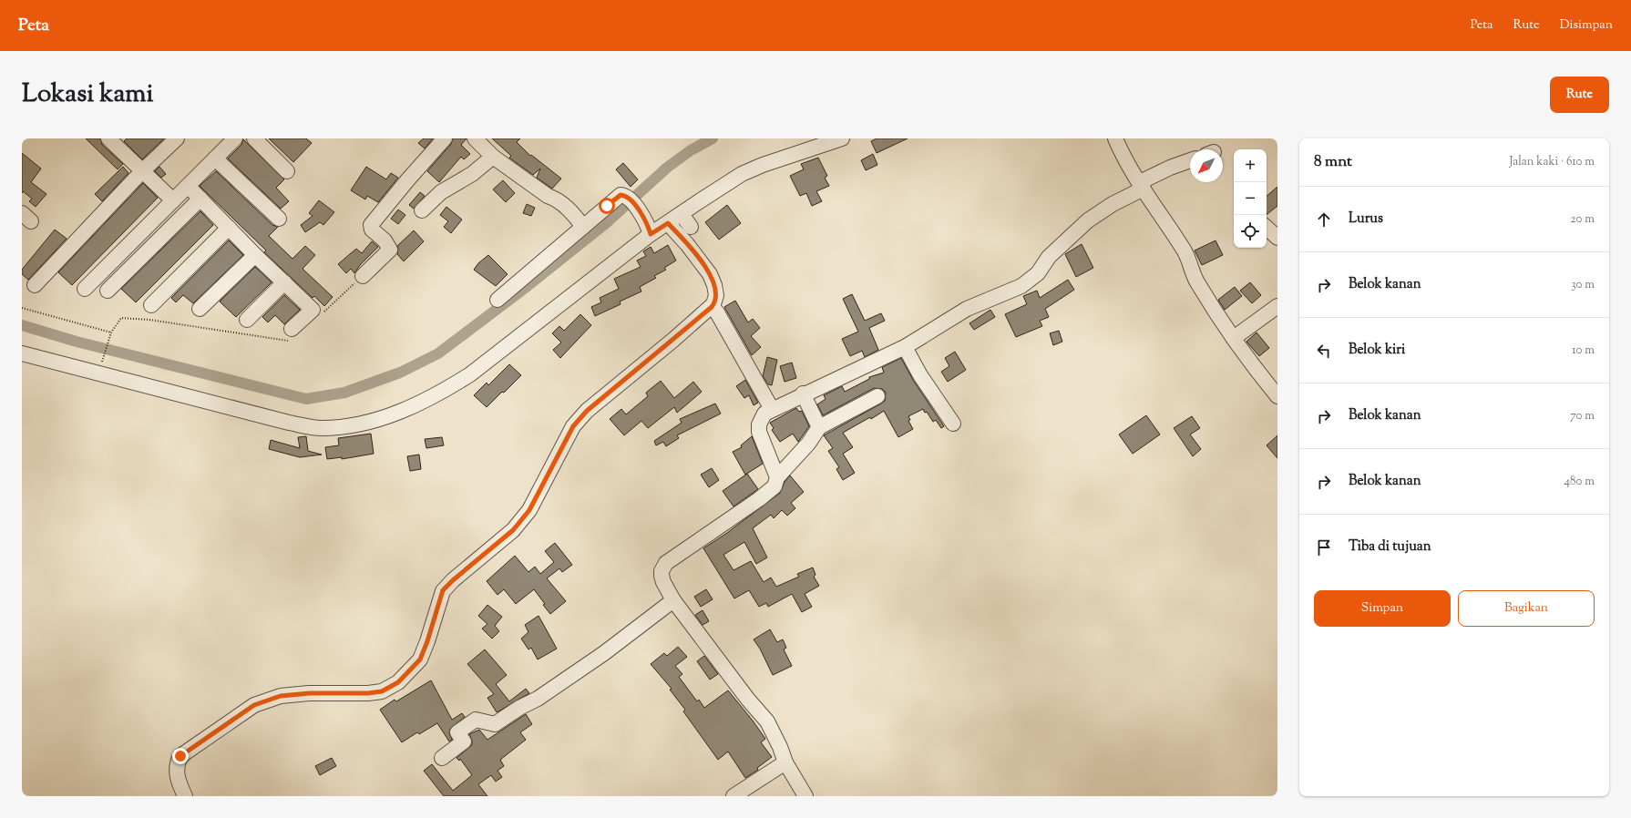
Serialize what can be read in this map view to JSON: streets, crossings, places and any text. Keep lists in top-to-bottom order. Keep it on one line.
{"north":"bottom left","page":{"header":"Peta","nav":["Peta","Rute","Disimpan"],"title":"Lokasi kami","buttons":["Rute",["Simpan","Bagikan"]],"heading":["8 mnt","Jalan kaki · 610 m"],"map_buttons":["+","−"],"list":[["Lurus","20 m"],["Belok kanan","30 m"],["Belok kiri","10 m"],["Belok kanan","70 m"],["Belok kanan","480 m"],"Tiba di tujuan"]}}
